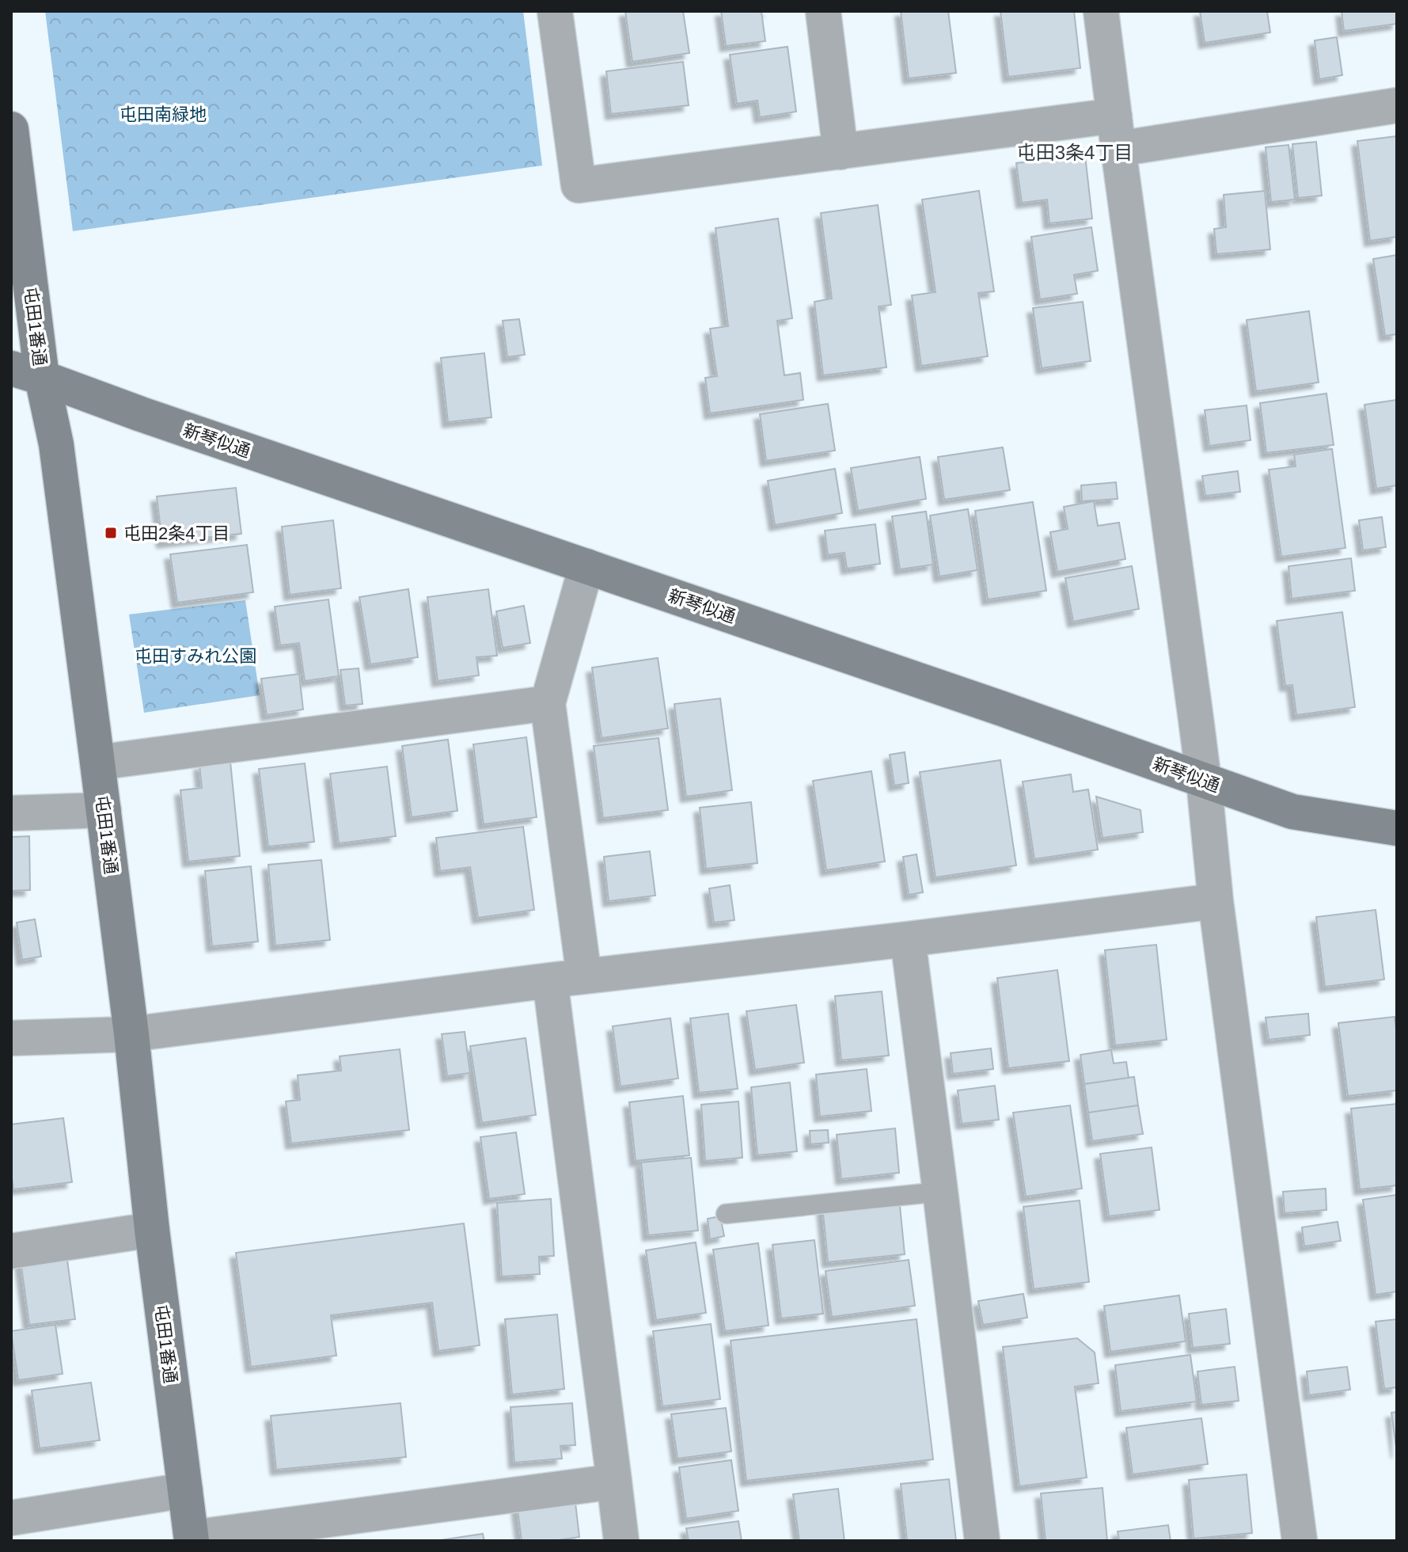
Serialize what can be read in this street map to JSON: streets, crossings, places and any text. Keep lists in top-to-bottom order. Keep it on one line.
{"streets":{"street":["屯田1番通","新琴似通"]},"crossings":[["屯田1番通","新琴似通"]],"districts":["屯田3条4丁目"],"parks":["屯田南緑地","屯田すみれ公園"],"places":{"transit":["屯田2条4丁目"]}}
